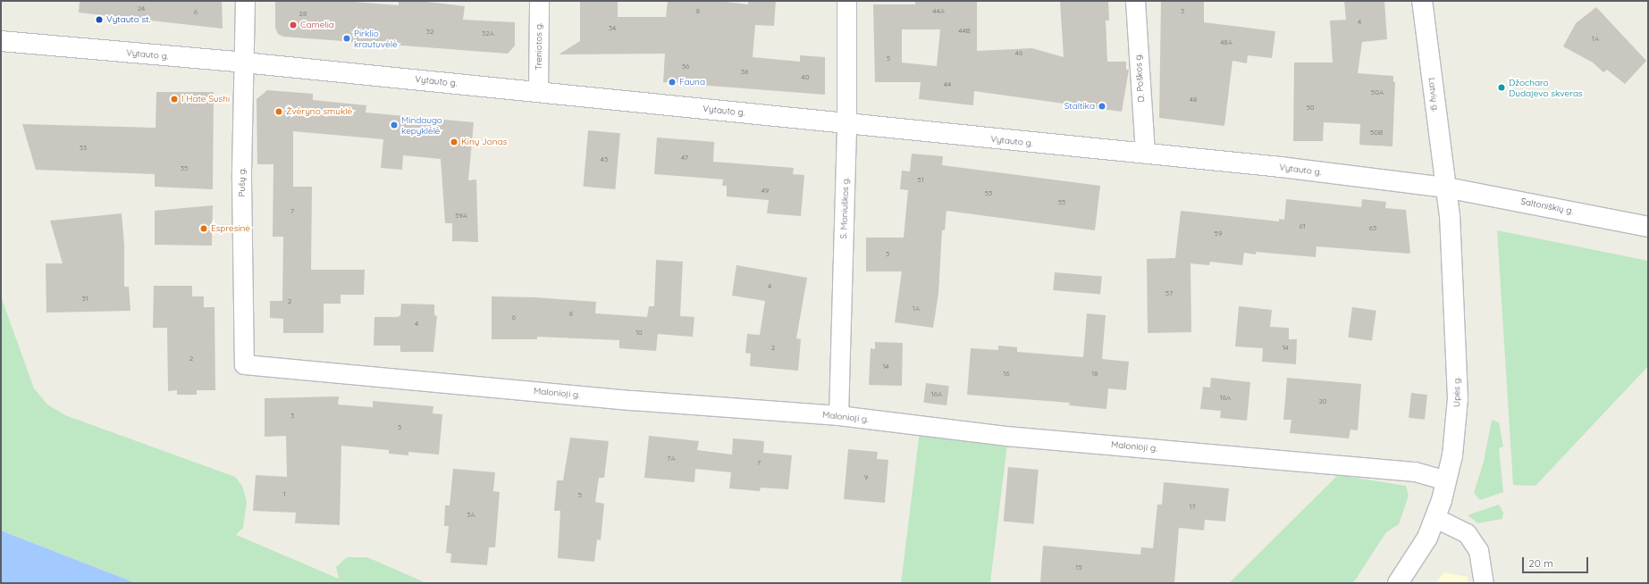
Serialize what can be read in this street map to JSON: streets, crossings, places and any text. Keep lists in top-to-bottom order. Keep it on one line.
{"streets":{"street":["Treniotos g.","Vytauto g.","D. Poškos g.","Latvių g.","Pušų g.","Saltoniškių g.","S. Moniuškos g.","Upės g.","Malonioji g."]},"crossings":[["Treniotos g.","Vytauto g."],["Vytauto g.","D. Poškos g."],["Vytauto g.","Latvių g."],["Vytauto g.","Pušų g."],["Vytauto g.","Saltoniškių g."],["Vytauto g.","S. Moniuškos g."],["Vytauto g.","Upės g."],["Latvių g.","Saltoniškių g."],["Latvių g.","Upės g."],["Pušų g.","Malonioji g."],["Saltoniškių g.","Upės g."],["S. Moniuškos g.","Malonioji g."],["Upės g.","Malonioji g."]],"places":["Vytauto st.","Camelia","Pirklio krautuvėlė","Fauna","Džocharo Dudajevo skveras","I Hate Sushi","Staltika","Žvėryno smuklė","Mindaugo kepyklėlė","Kinų Jonas","Espresinė"],"house_numbers":["24","8","44A","3","6","28","4","34","44B","32","32A","1A","48A","46","5","36","38","40","44","50A","48","50","50B","33","47","43","35","51","49","53","55","7","39A","61","63","59","3","4","57","31","2","1A","8","6","4","10","2","14","2","14","16","18","16A","18A","20","3","3","7A","7","9","1","5","17","3A","15"],"scale_bar":"20 m"}
